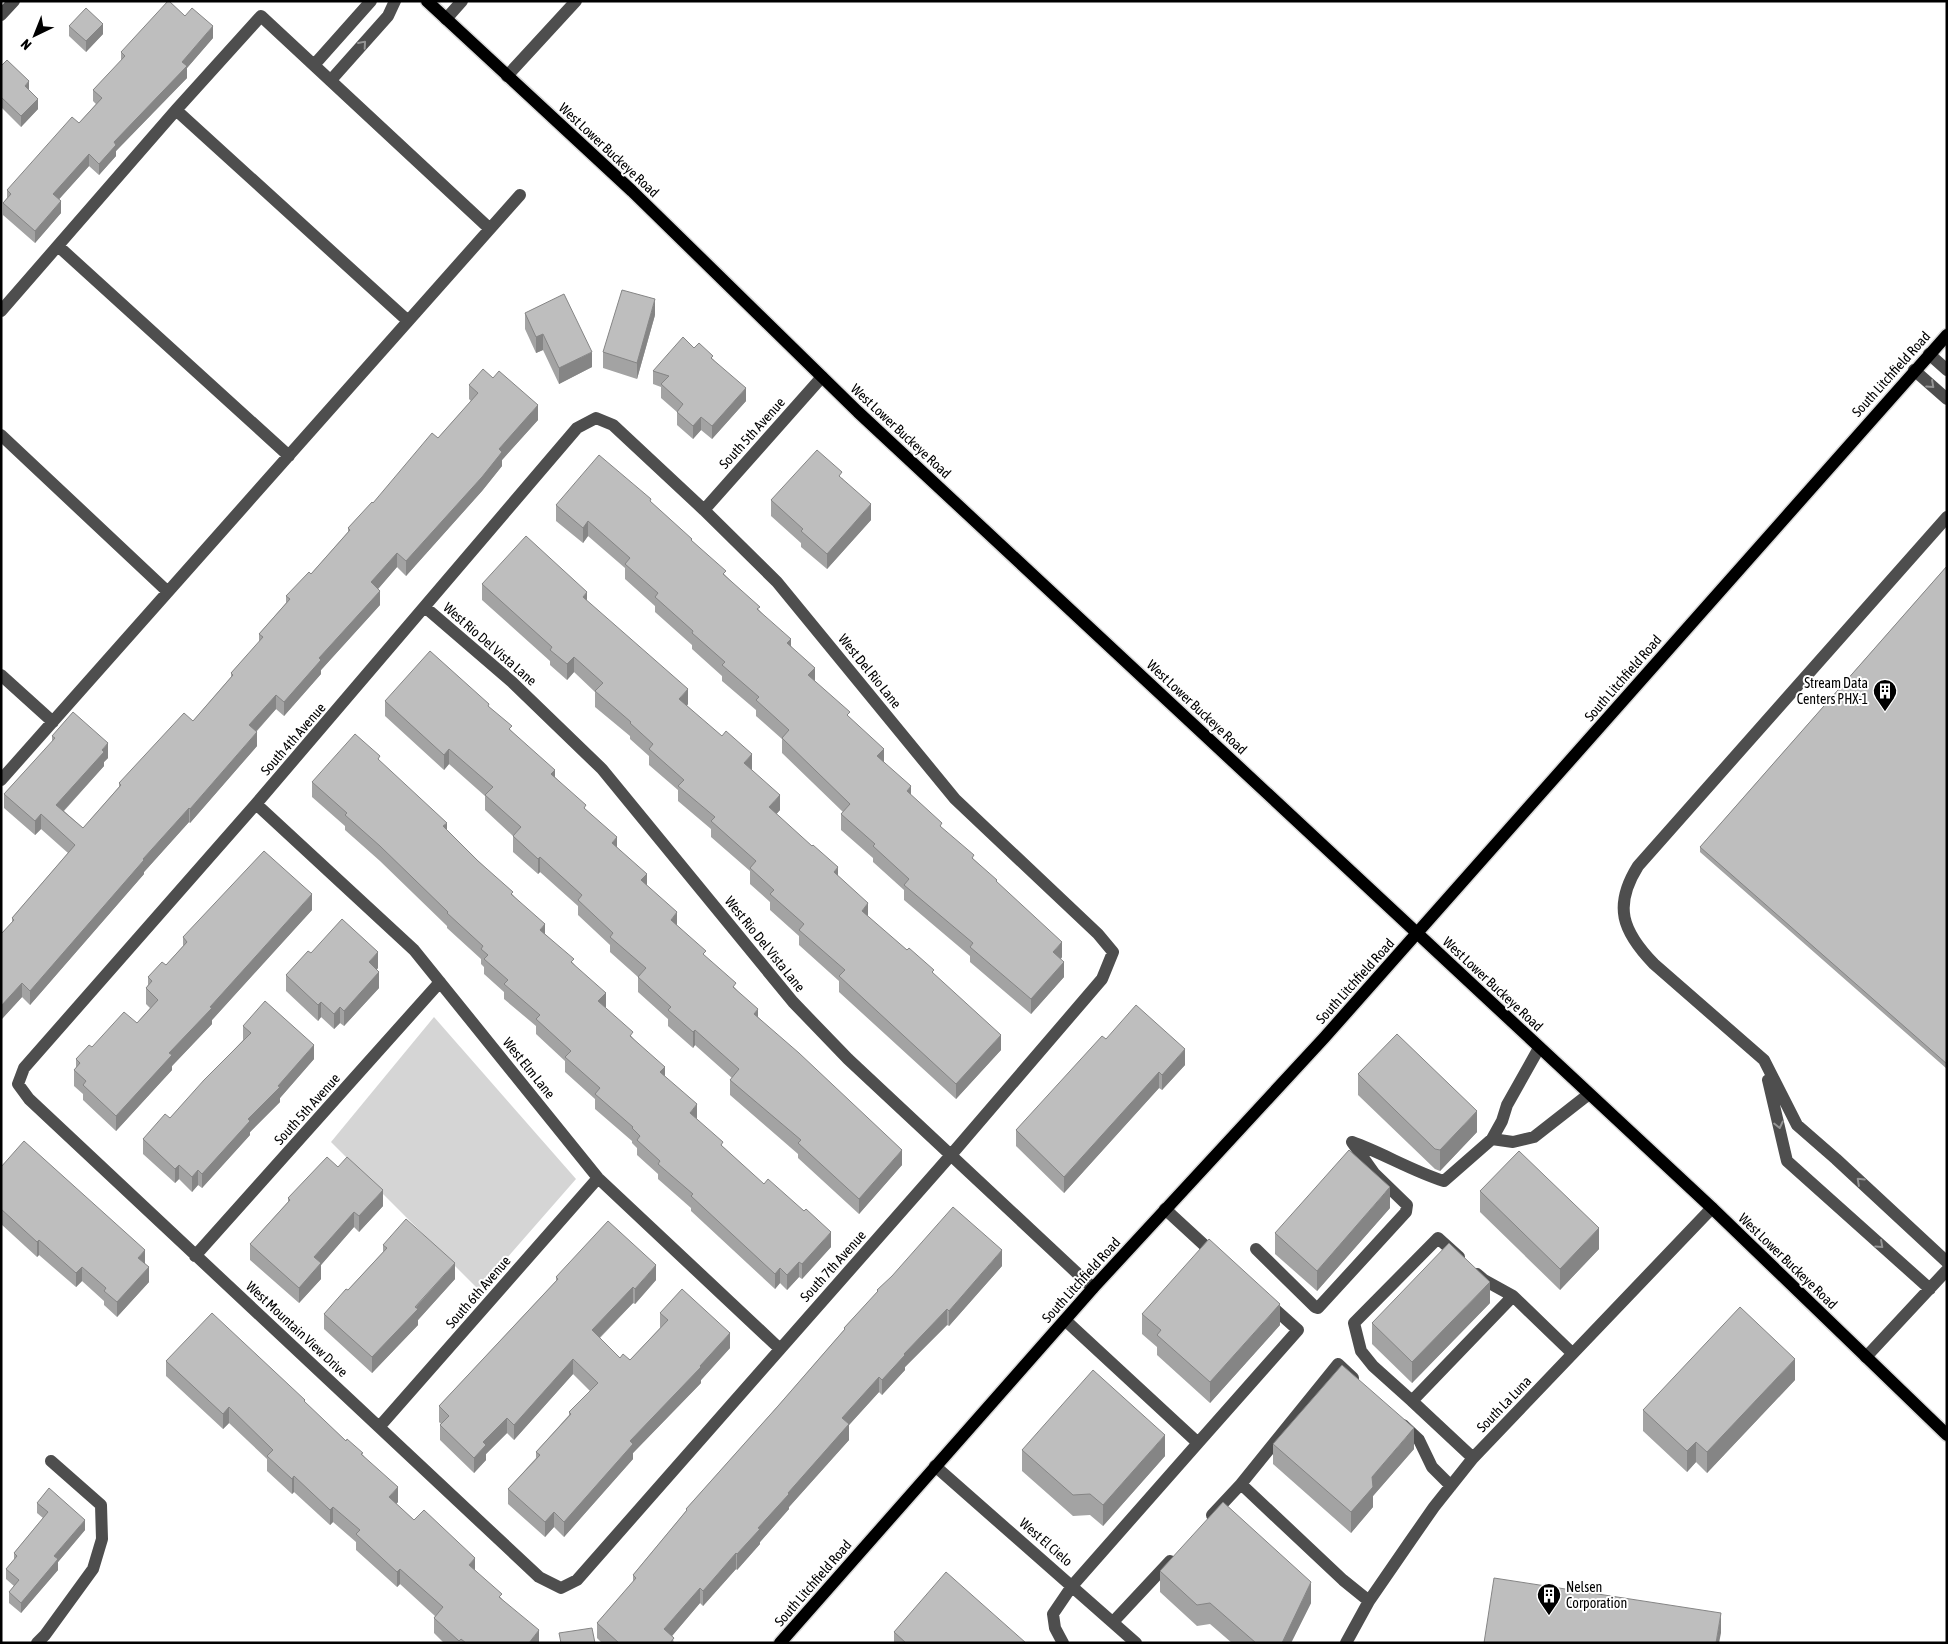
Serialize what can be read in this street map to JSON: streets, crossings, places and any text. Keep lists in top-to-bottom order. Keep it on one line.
{"streets":{"main road":["West Lower Buckeye Road","South Litchfield Road"],"street":["South 5th Avenue","West Rio Del Vista Lane","West Del Rio Lane","South 4th Avenue","West Elm Lane","South 7th Avenue","South 6th Avenue","West Mountain View Drive","South La Luna","West El Cielo"]},"crossings":[["West Lower Buckeye Road","South Litchfield Road"],["West Lower Buckeye Road","South 5th Avenue"],["West Lower Buckeye Road","South La Luna"],["South Litchfield Road","West Rio Del Vista Lane"],["South Litchfield Road","West El Cielo"],["South 5th Avenue","West Del Rio Lane"],["South 5th Avenue","West Elm Lane"],["South 5th Avenue","West Mountain View Drive"],["West Rio Del Vista Lane","South 4th Avenue"],["West Rio Del Vista Lane","South 7th Avenue"],["West Del Rio Lane","South 4th Avenue"],["West Del Rio Lane","South 7th Avenue"],["South 4th Avenue","West Elm Lane"],["South 4th Avenue","West Mountain View Drive"],["West Elm Lane","South 7th Avenue"],["West Elm Lane","South 6th Avenue"],["South 7th Avenue","West Mountain View Drive"],["South 6th Avenue","West Mountain View Drive"]],"places":{"building":["Stream Data Centers PHX-1","Nelsen Corporation"]},"north":"bottom left"}
